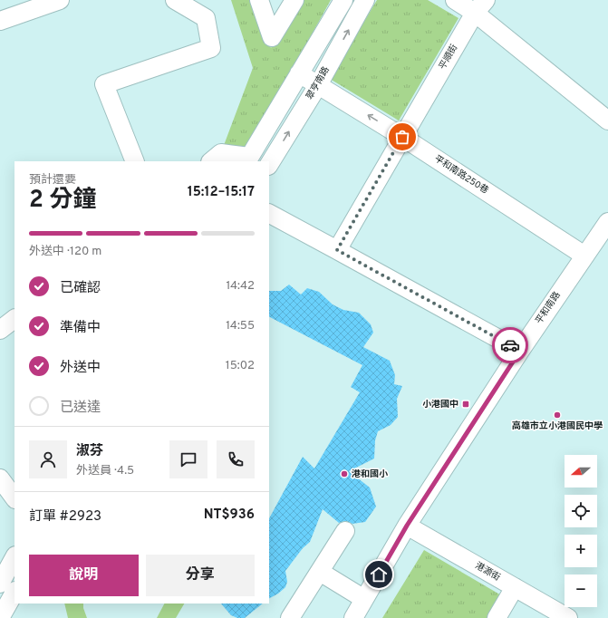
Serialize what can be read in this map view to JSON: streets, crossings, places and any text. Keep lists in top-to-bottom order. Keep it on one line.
{"streets":{"street":["平順街","翠亨南路","平和南路250巷","平和南路","港源街"]},"crossings":[["平順街","平和南路250巷"],["翠亨南路","平和南路250巷"],["平和南路250巷","平和南路"],["平和南路","港源街"]],"places":{"transit":["小港國中"],"other":["高雄市立小港國民中學","港和國小"]},"north":"left","page":{"heading":["2 分鐘","預計還要","15:12–15:17"],"panel":["淑芬","外送員 · 4.5","訂單 #2923","NT$936"],"bar":"外送中 · 120 m","list":[["已確認","14:42"],["準備中","14:55"],["外送中","15:02"],"已送達"],"map_buttons":["+","−"],"buttons":["說明","分享"]}}
